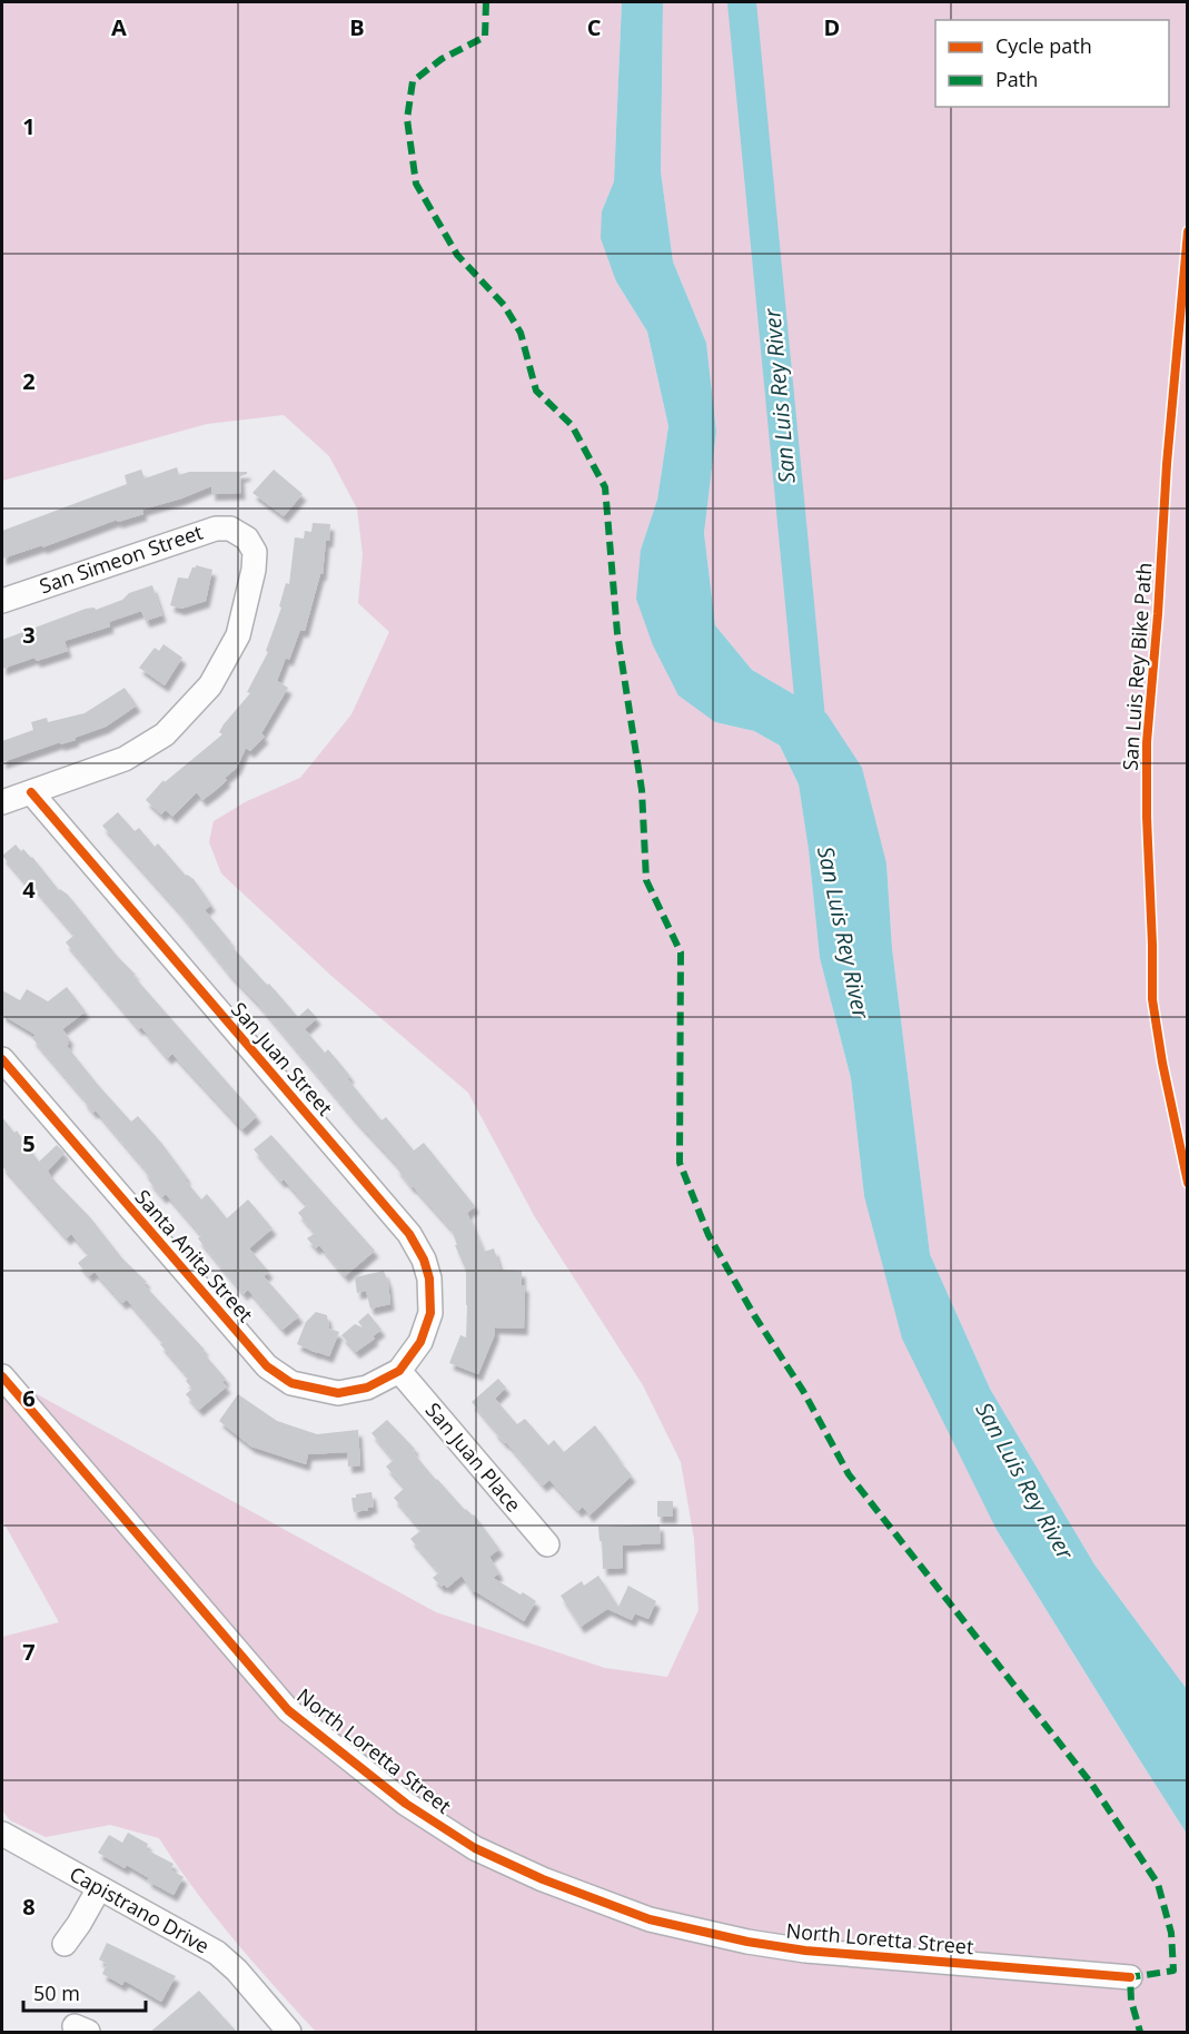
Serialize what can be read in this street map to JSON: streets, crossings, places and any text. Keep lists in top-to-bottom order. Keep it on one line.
{"streets":{"street":["San Simeon Street","San Juan Street","Santa Anita Street","San Juan Place","North Loretta Street","Capistrano Drive"],"cycle path":["San Luis Rey Bike Path"]},"crossings":[["San Simeon Street","San Juan Street"],["San Juan Street","Santa Anita Street"],["San Juan Street","San Juan Place"],["Santa Anita Street","San Juan Place"]],"water":["San Luis Rey River"],"legend":["Cycle path","Path"],"scale_bar":"50 m","grid":{"columns":["A","B","C","D"],"rows":["1","2","3","4","5","6","7","8"]}}
